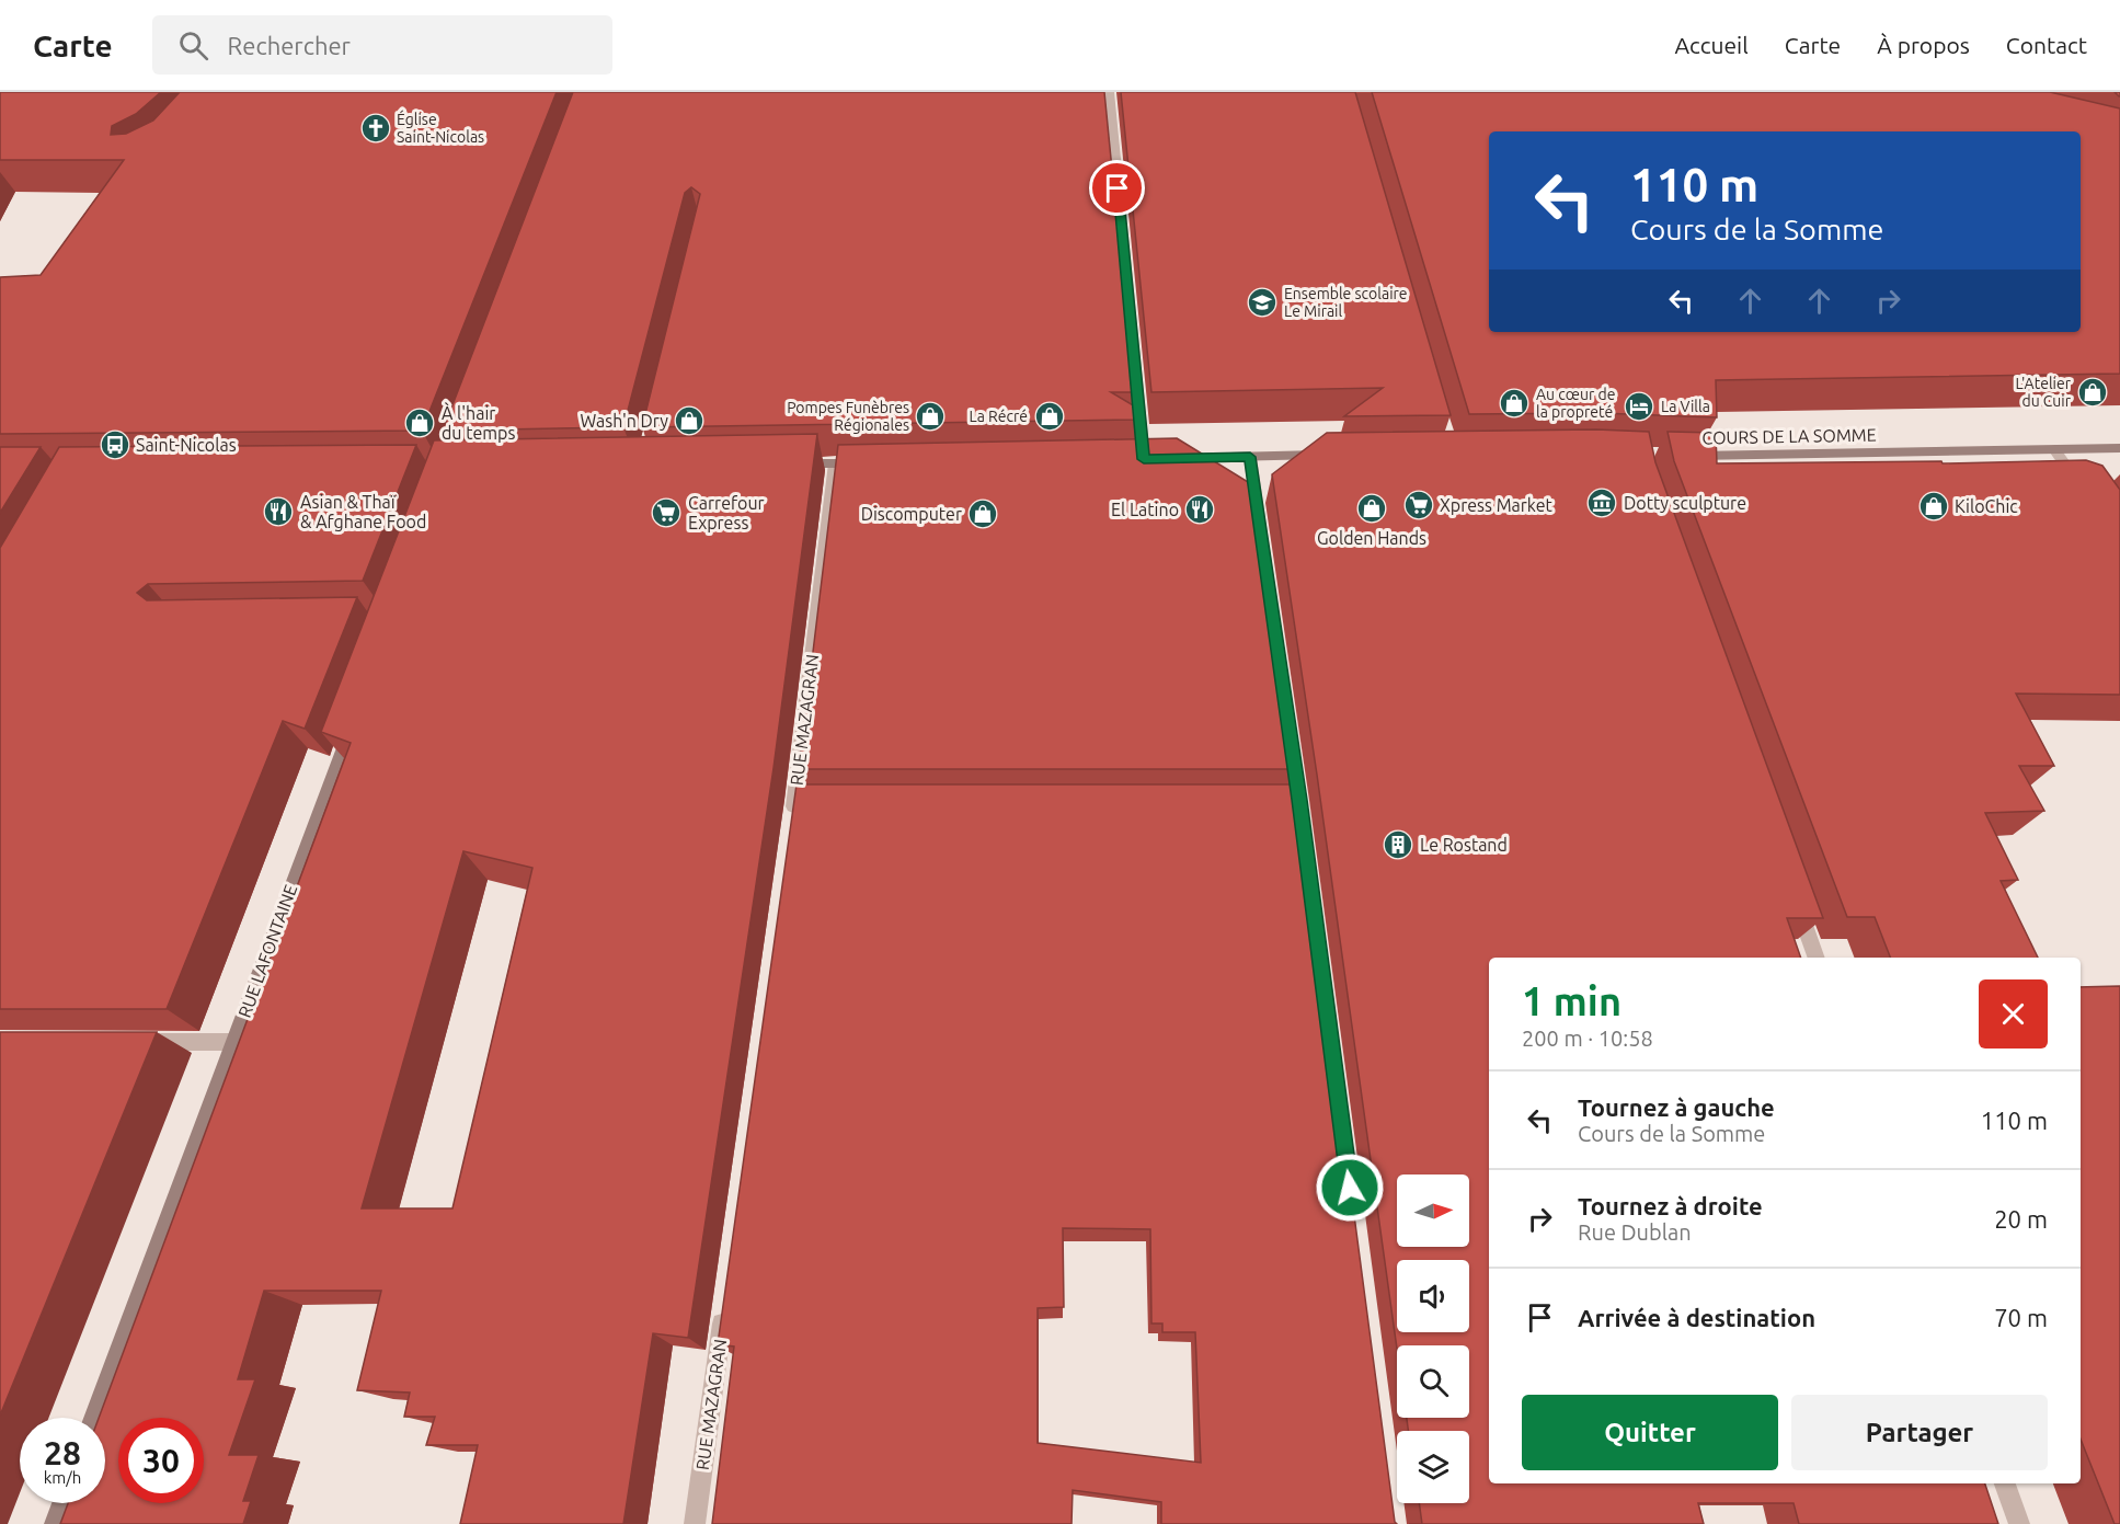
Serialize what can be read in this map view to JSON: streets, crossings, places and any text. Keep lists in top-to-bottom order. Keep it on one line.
{"streets":{"main road":["COURS DE LA SOMME","RUE LAFONTAINE"],"street":["RUE MAZAGRAN"]},"places":{"church":["Église Saint-Nicolas"],"school or university":["Ensemble scolaire Le Mirail"],"shop":["L'Atelier du Cuir","Au cœur de la propreté","Pompes Funèbres Régionales","La Récré","Wash'n Dry","À l'hair du temps","KiloChic","Golden Hands","Discomputer"],"hotel":["La Villa"],"bus stop":["Saint-Nicolas"],"museum":["Dotty sculpture"],"supermarket":["Xpress Market","Carrefour Express"],"restaurant":["El Latino","Asian & Thaï & Afghane Food"],"building":["Le Rostand"]},"north":"right","page":{"header":"Carte","search":"Rechercher","nav":["Accueil","Carte","À propos","Contact"],"turn":["110 m","Cours de la Somme"],"heading":["1 min","200 m · 10:58"],"list":[{"name":"Tournez à gauche","note":"Cours de la Somme","value":"110 m"},{"name":"Tournez à droite","note":"Rue Dublan","value":"20 m"},{"name":"Arrivée à destination","value":"70 m"}],"buttons":["Quitter","Partager"],"speed":"28 km/h","limit":"30"}}
